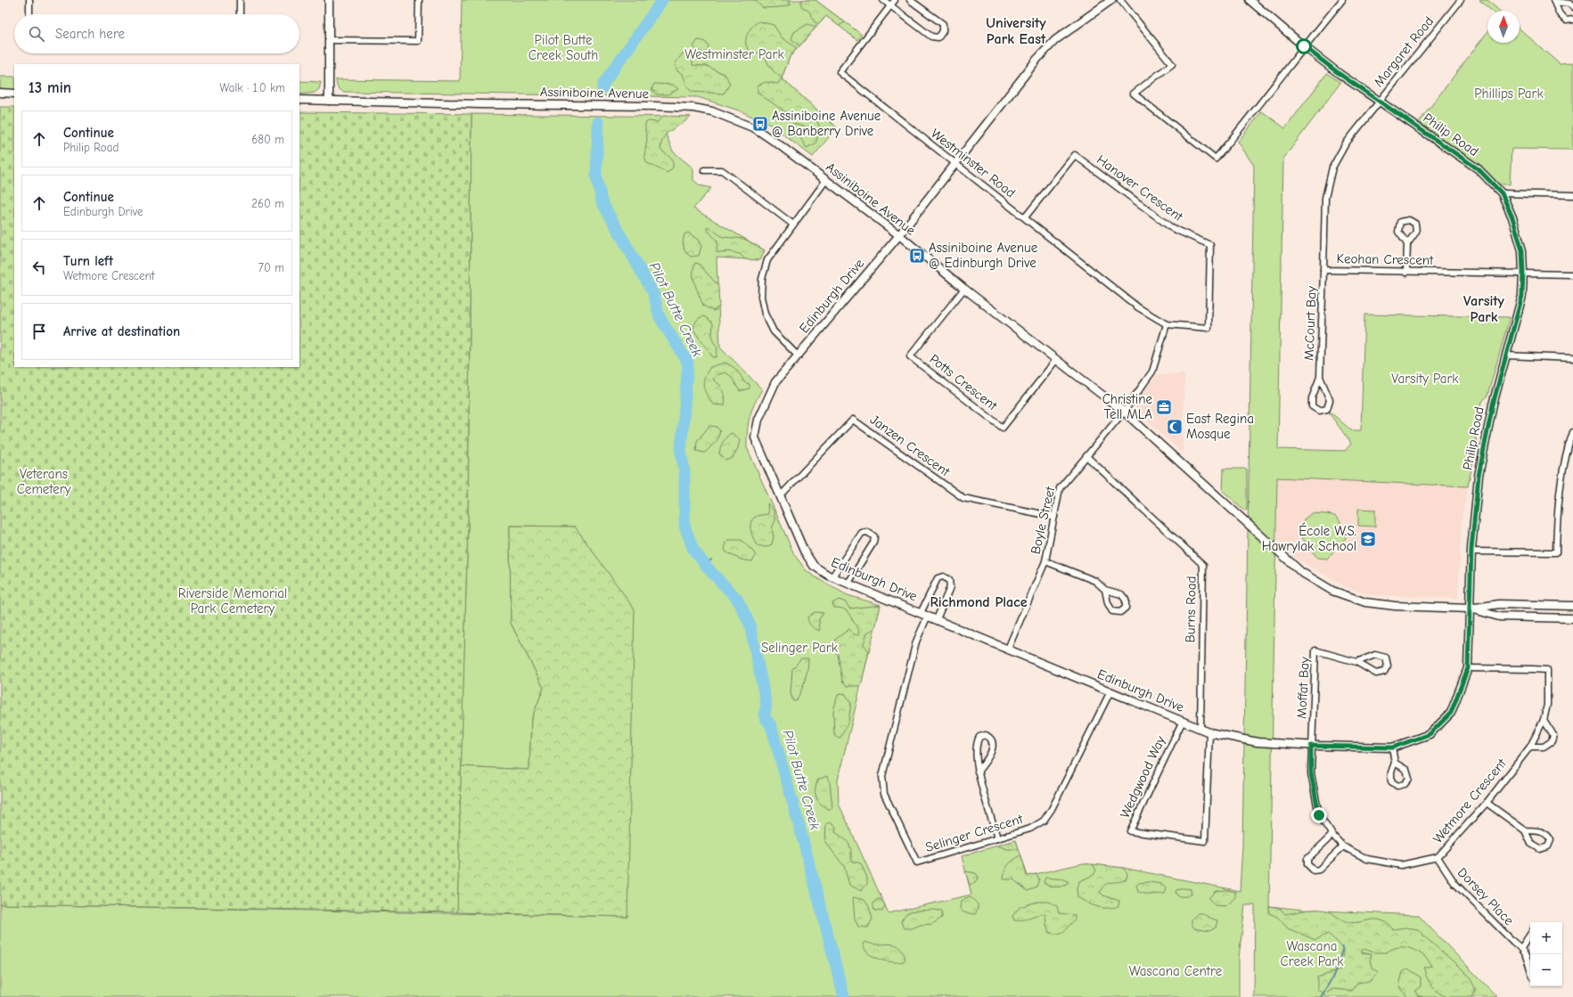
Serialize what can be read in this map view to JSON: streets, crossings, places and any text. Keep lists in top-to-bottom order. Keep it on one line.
{"streets":{"street":["Margaret Road","Assiniboine Avenue","Philip Road","Westminster Road","Hanover Crescent","Keohan Crescent","Edinburgh Drive","McCourt Bay","Potts Crescent","Janzen Crescent","Boyle Street","Burns Road","Moffat Bay","Wedgwood Way","Wetmore Crescent","Selinger Crescent","Dorsey Place"]},"crossings":[["Margaret Road","Philip Road"],["Margaret Road","Keohan Crescent"],["Assiniboine Avenue","Philip Road"],["Assiniboine Avenue","Edinburgh Drive"],["Assiniboine Avenue","Potts Crescent"],["Assiniboine Avenue","Boyle Street"],["Philip Road","Keohan Crescent"],["Philip Road","Edinburgh Drive"],["Westminster Road","Hanover Crescent"],["Westminster Road","Edinburgh Drive"],["Westminster Road","Boyle Street"],["Hanover Crescent","Boyle Street"],["Keohan Crescent","McCourt Bay"],["Edinburgh Drive","Janzen Crescent"],["Edinburgh Drive","Boyle Street"],["Edinburgh Drive","Burns Road"],["Edinburgh Drive","Moffat Bay"],["Edinburgh Drive","Wedgwood Way"],["Edinburgh Drive","Wetmore Crescent"],["Edinburgh Drive","Selinger Crescent"],["Janzen Crescent","Boyle Street"],["Boyle Street","Burns Road"],["Moffat Bay","Wetmore Crescent"],["Wetmore Crescent","Dorsey Place"]],"districts":["University Park East","Varsity Park","Richmond Place"],"water":["Pilot Butte Creek"],"parks":["Pilot Butte Creek South","Westminster Park","Phillips Park","Varsity Park","Veterans Cemetery","Riverside Memorial Park Cemetery","Selinger Park","Wascana Creek Park","Wascana Centre"],"places":{"bus stop":["Assiniboine Avenue @ Banberry Drive","Assiniboine Avenue @ Edinburgh Drive"],"office":["Christine Tell MLA"],"mosque":["East Regina Mosque"],"school or university":["École W.S. Hawrylak School"]},"north":"top","page":{"search":"Search here","heading":["13 min","Walk · 1.0 km"],"list":[["Continue","Philip Road","680 m"],["Continue","Edinburgh Drive","260 m"],["Turn left","Wetmore Crescent","70 m"],"Arrive at destination"],"map_buttons":["+","−"]}}
